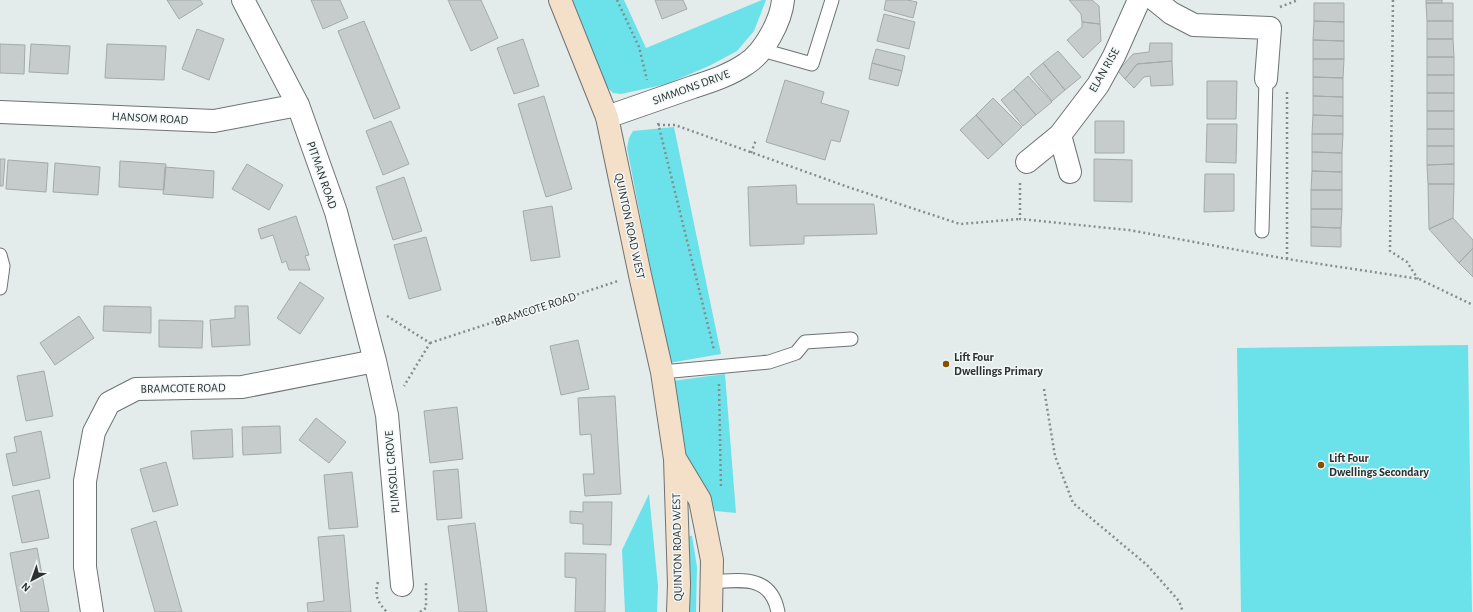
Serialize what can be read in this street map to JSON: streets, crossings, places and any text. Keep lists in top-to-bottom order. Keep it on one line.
{"streets":{"street":["ELAN RISE","SIMMONS DRIVE","HANSOM ROAD","PITMAN ROAD","QUINTON ROAD WEST","BRAMCOTE ROAD","PLIMSOLL GROVE"]},"crossings":[["SIMMONS DRIVE","QUINTON ROAD WEST"],["HANSOM ROAD","PITMAN ROAD"],["PITMAN ROAD","BRAMCOTE ROAD"],["PITMAN ROAD","PLIMSOLL GROVE"],["QUINTON ROAD WEST","BRAMCOTE ROAD"],["BRAMCOTE ROAD","PLIMSOLL GROVE"]],"places":["Lift Four Dwellings Primary","Lift Four Dwellings Secondary"],"north":"bottom left"}
